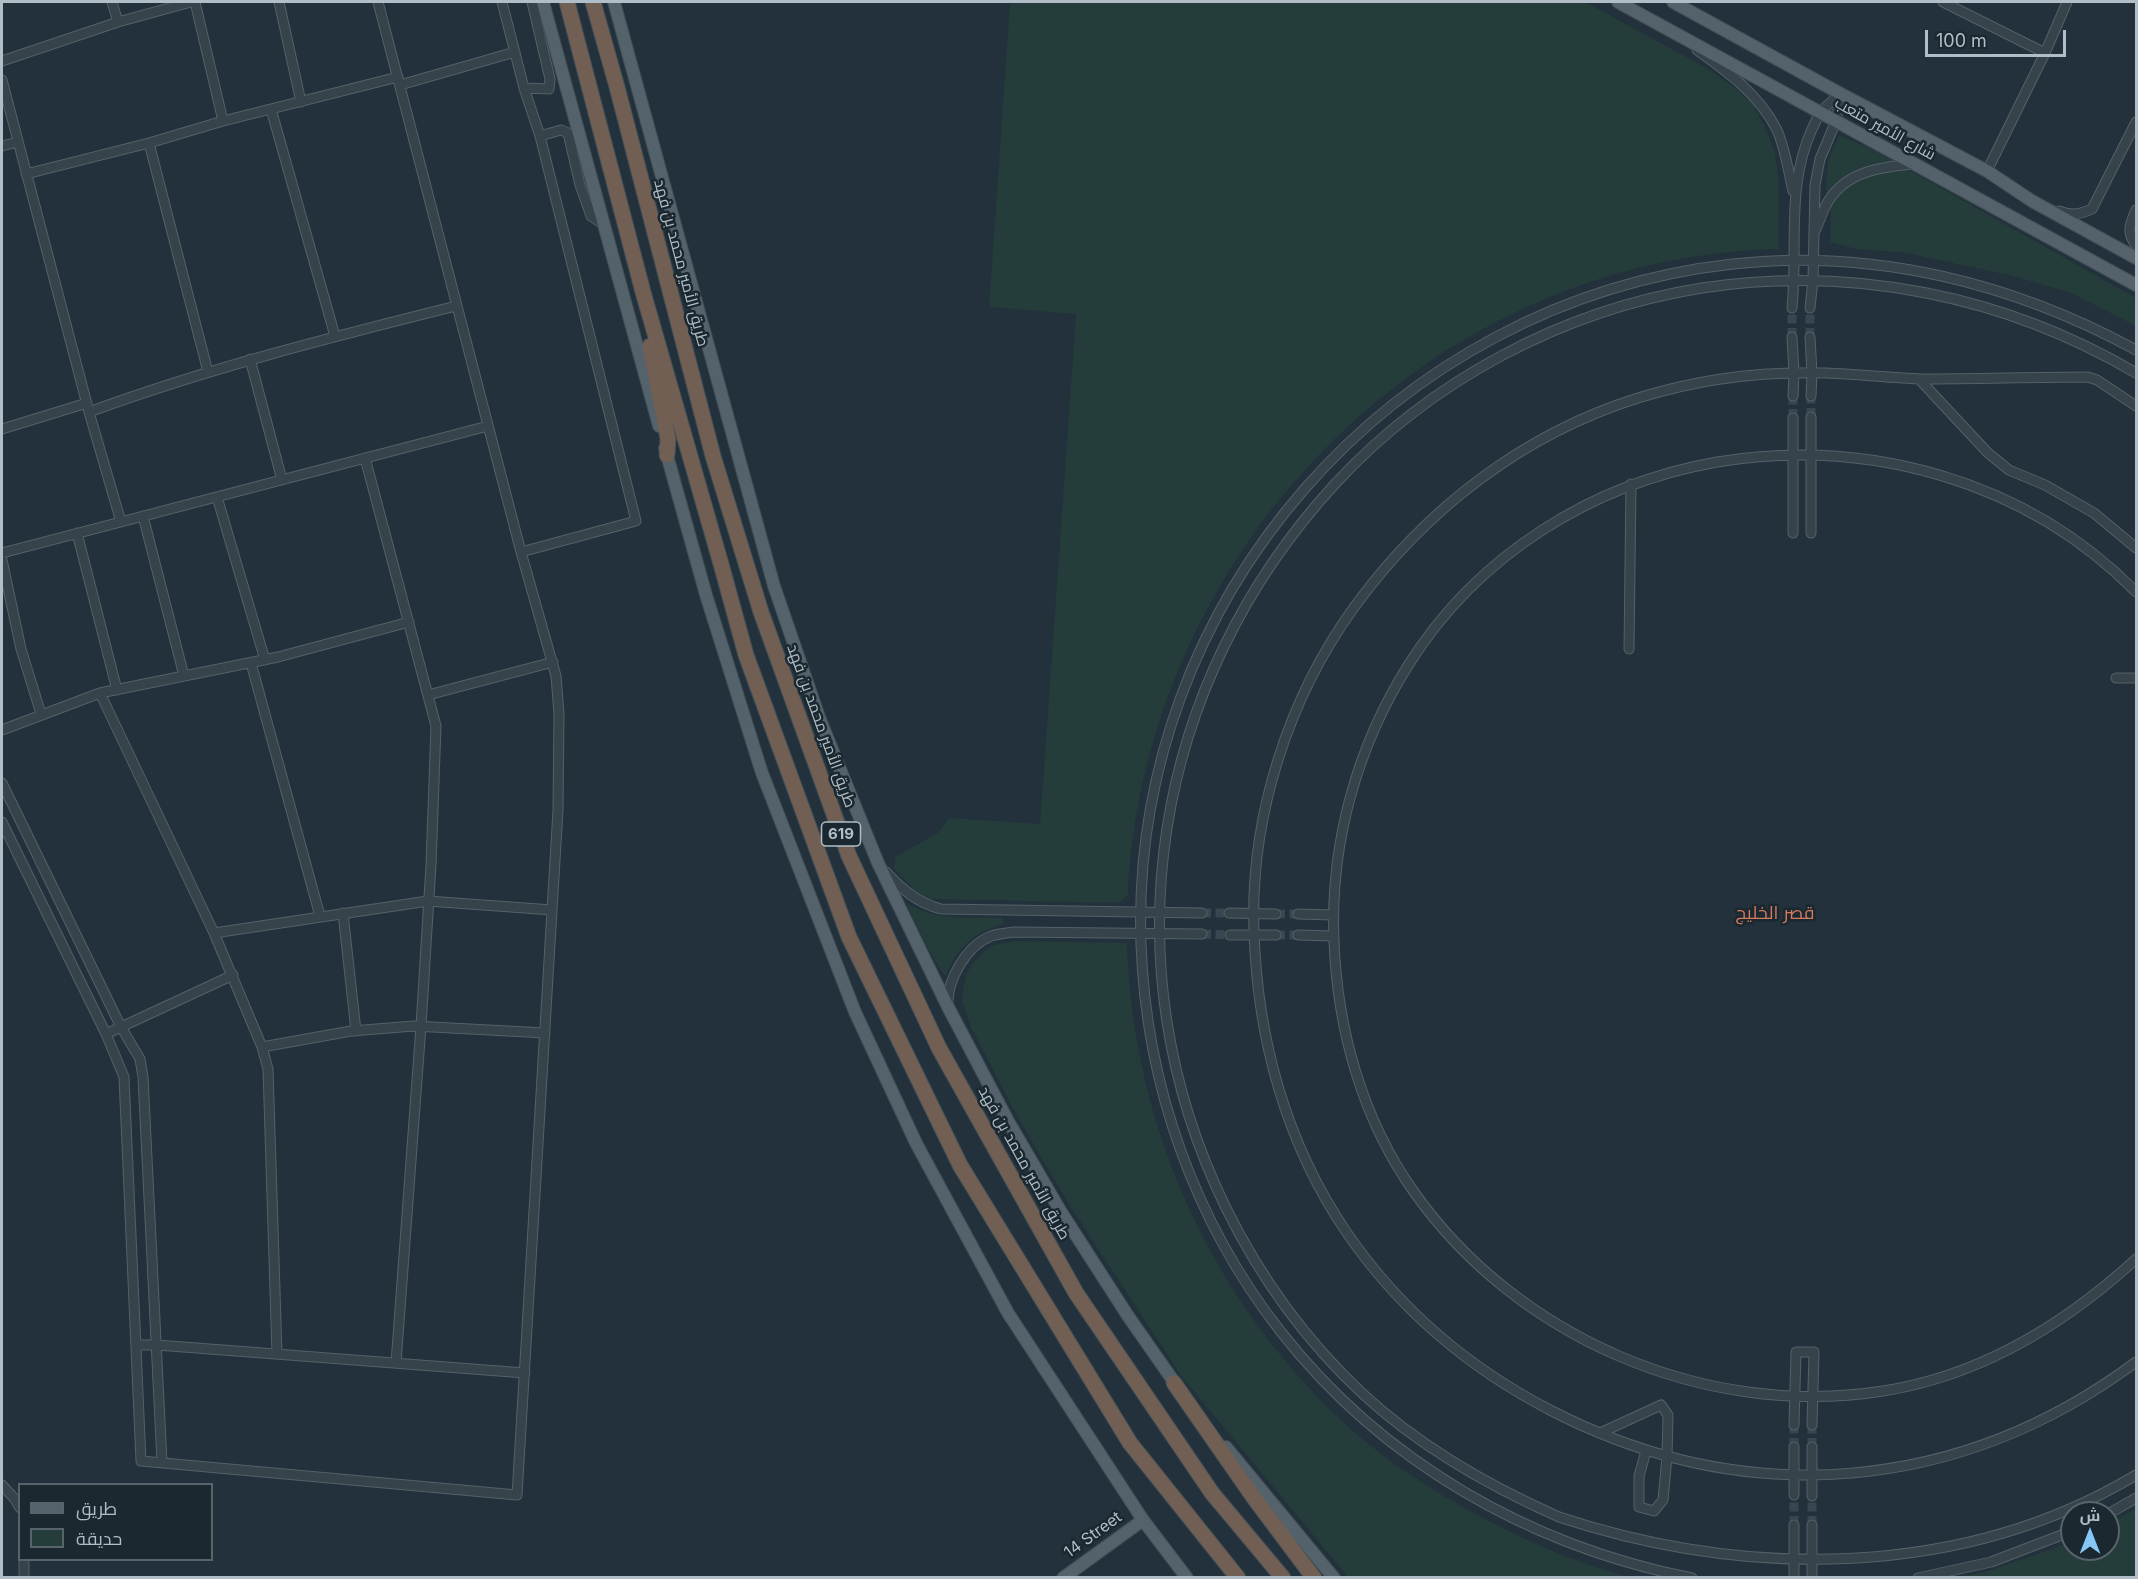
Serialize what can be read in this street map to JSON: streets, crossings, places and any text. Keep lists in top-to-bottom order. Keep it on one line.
{"streets":{"highway":["طريق الأمير محمد بن فهد","619"],"main road":["شارع الأمير متعب","14 Street"]},"districts":["قصر الخليج"],"legend":["طريق","حديقة"],"scale_bar":"100 m","north":"top"}
